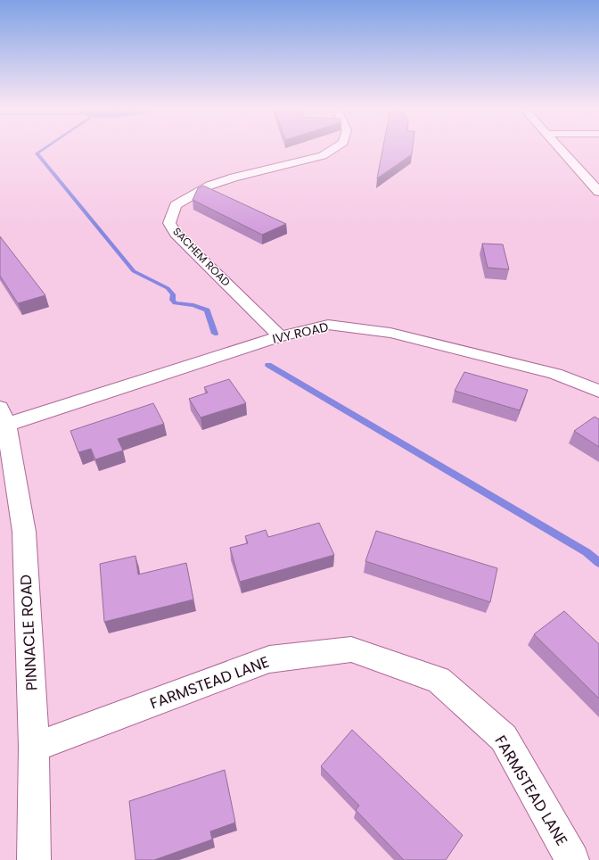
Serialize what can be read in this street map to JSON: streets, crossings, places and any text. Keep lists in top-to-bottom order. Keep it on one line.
{"streets":{"street":["SACHEM ROAD","IVY ROAD","PINNACLE ROAD","FARMSTEAD LANE"]},"crossings":[["SACHEM ROAD","IVY ROAD"],["IVY ROAD","PINNACLE ROAD"],["PINNACLE ROAD","FARMSTEAD LANE"]]}
